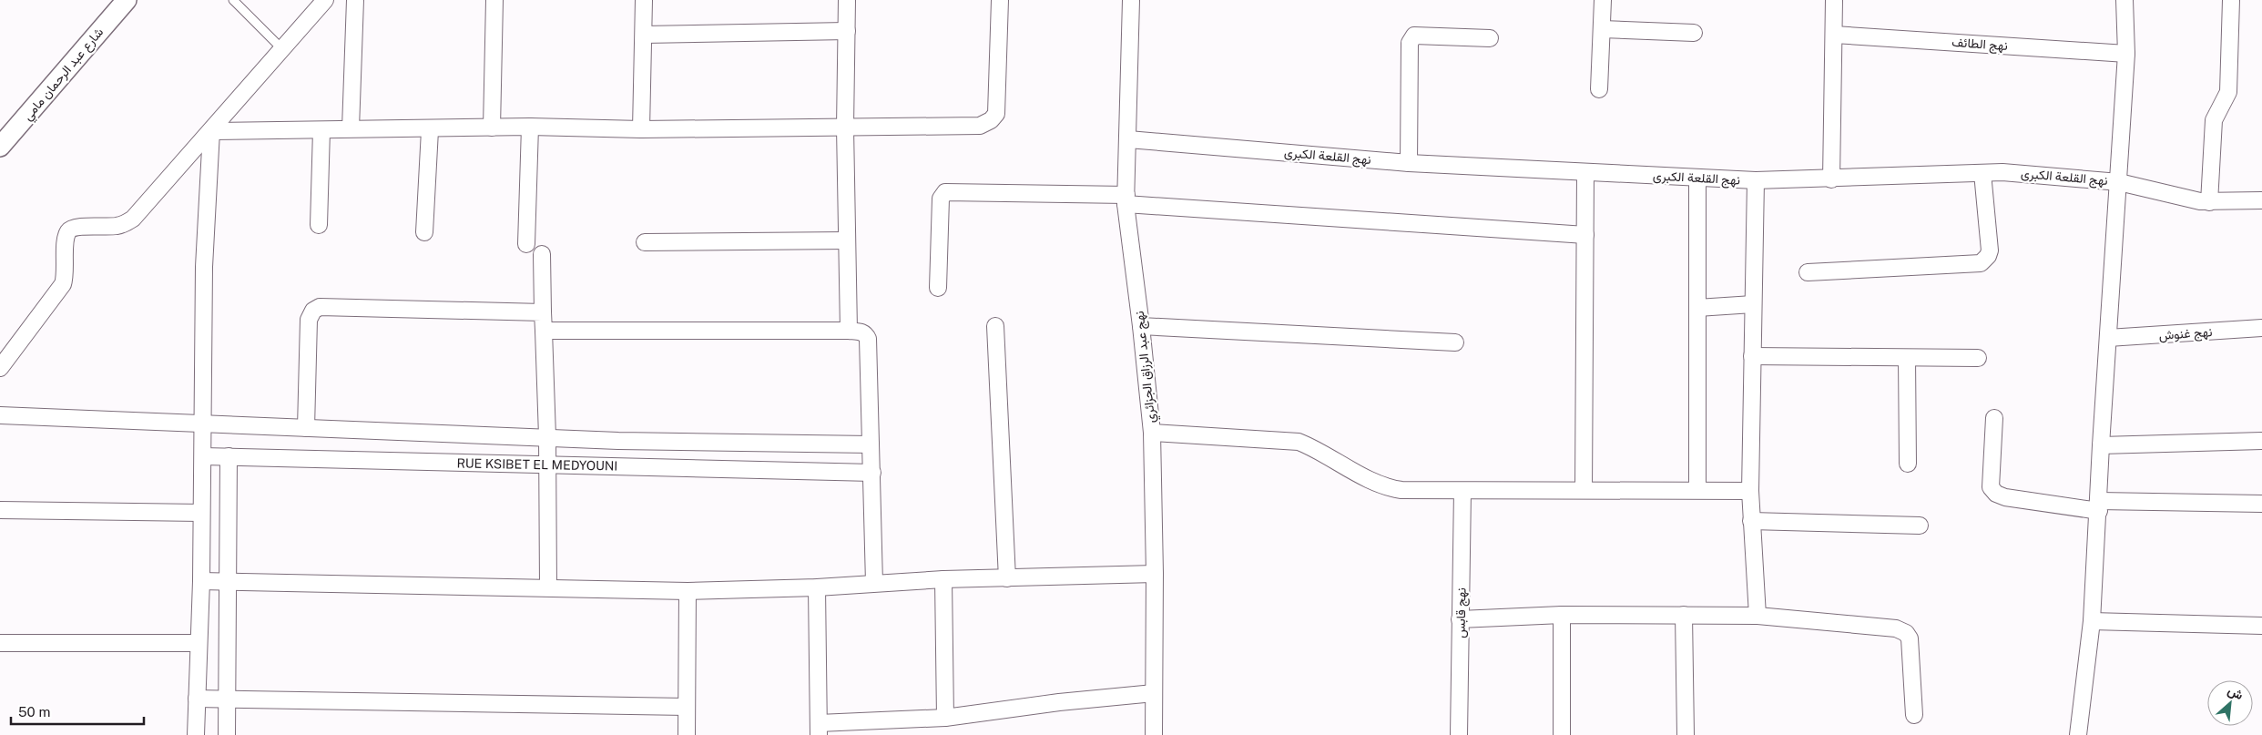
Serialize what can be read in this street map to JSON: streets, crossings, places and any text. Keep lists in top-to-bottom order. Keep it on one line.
{"streets":{"street":["نهج الطائف","شارع عبد الرحمان مامي","نهج القلعة الكبرى","نهج غنوش","نهج عبد الرزاق الجزائري","RUE KSIBET EL MEDYOUNI","نهج قابس"]},"crossings":[["نهج القلعة الكبرى","نهج عبد الرزاق الجزائري"]],"scale_bar":"50 m","north":"top right"}
